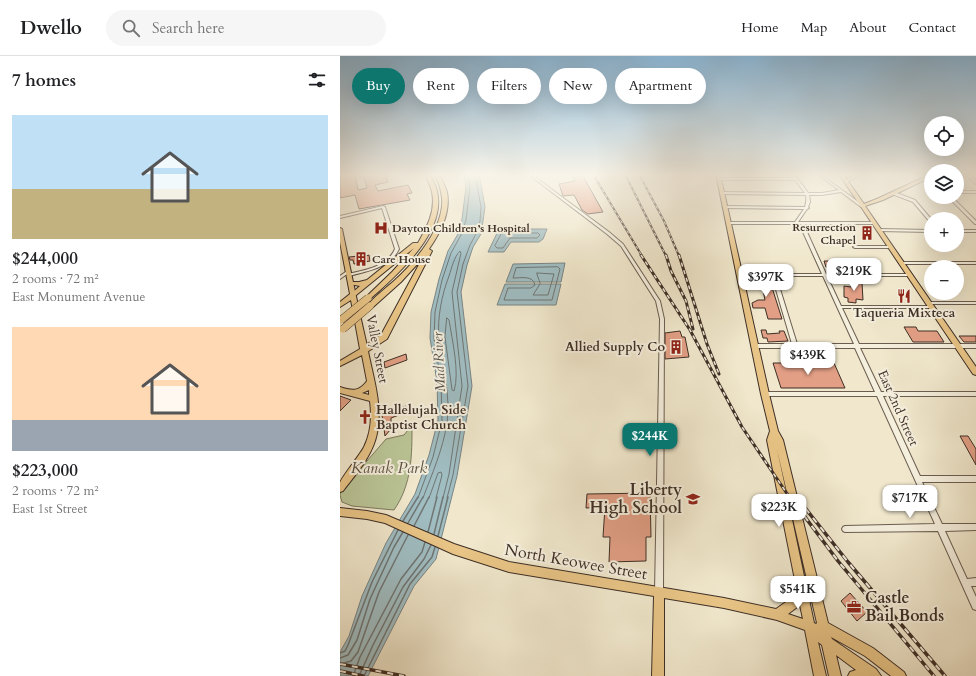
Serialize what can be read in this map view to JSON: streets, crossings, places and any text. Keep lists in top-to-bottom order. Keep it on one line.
{"streets":{"main road":["Valley Street","North Keowee Street"],"street":["East 2nd Street"]},"water":["Mad River"],"parks":["Kanak Park"],"places":{"hospital":["Dayton Children’s Hospital"],"building":["Resurrection Chapel","Care House","Allied Supply Co"],"restaurant":["Taqueria Mixteca"],"church":["Hallelujah Side Baptist Church"],"school or university":["Liberty High School"],"office":["Castle Bail Bonds"]},"page":{"header":"Dwello","search":"Search here","nav":["Home","Map","About","Contact"],"heading":"7 homes","chip":["Buy","Rent","Filters","New","Apartment"],"list":[{"name":"$244,000","note":"2 rooms · 72 m² · East Monument Avenue"},{"name":"$223,000","note":"2 rooms · 72 m² · East 1st Street"}],"map_buttons":["+","−"],"price":["$219K","$397K","$439K","$244K","$717K","$223K","$541K"]}}
